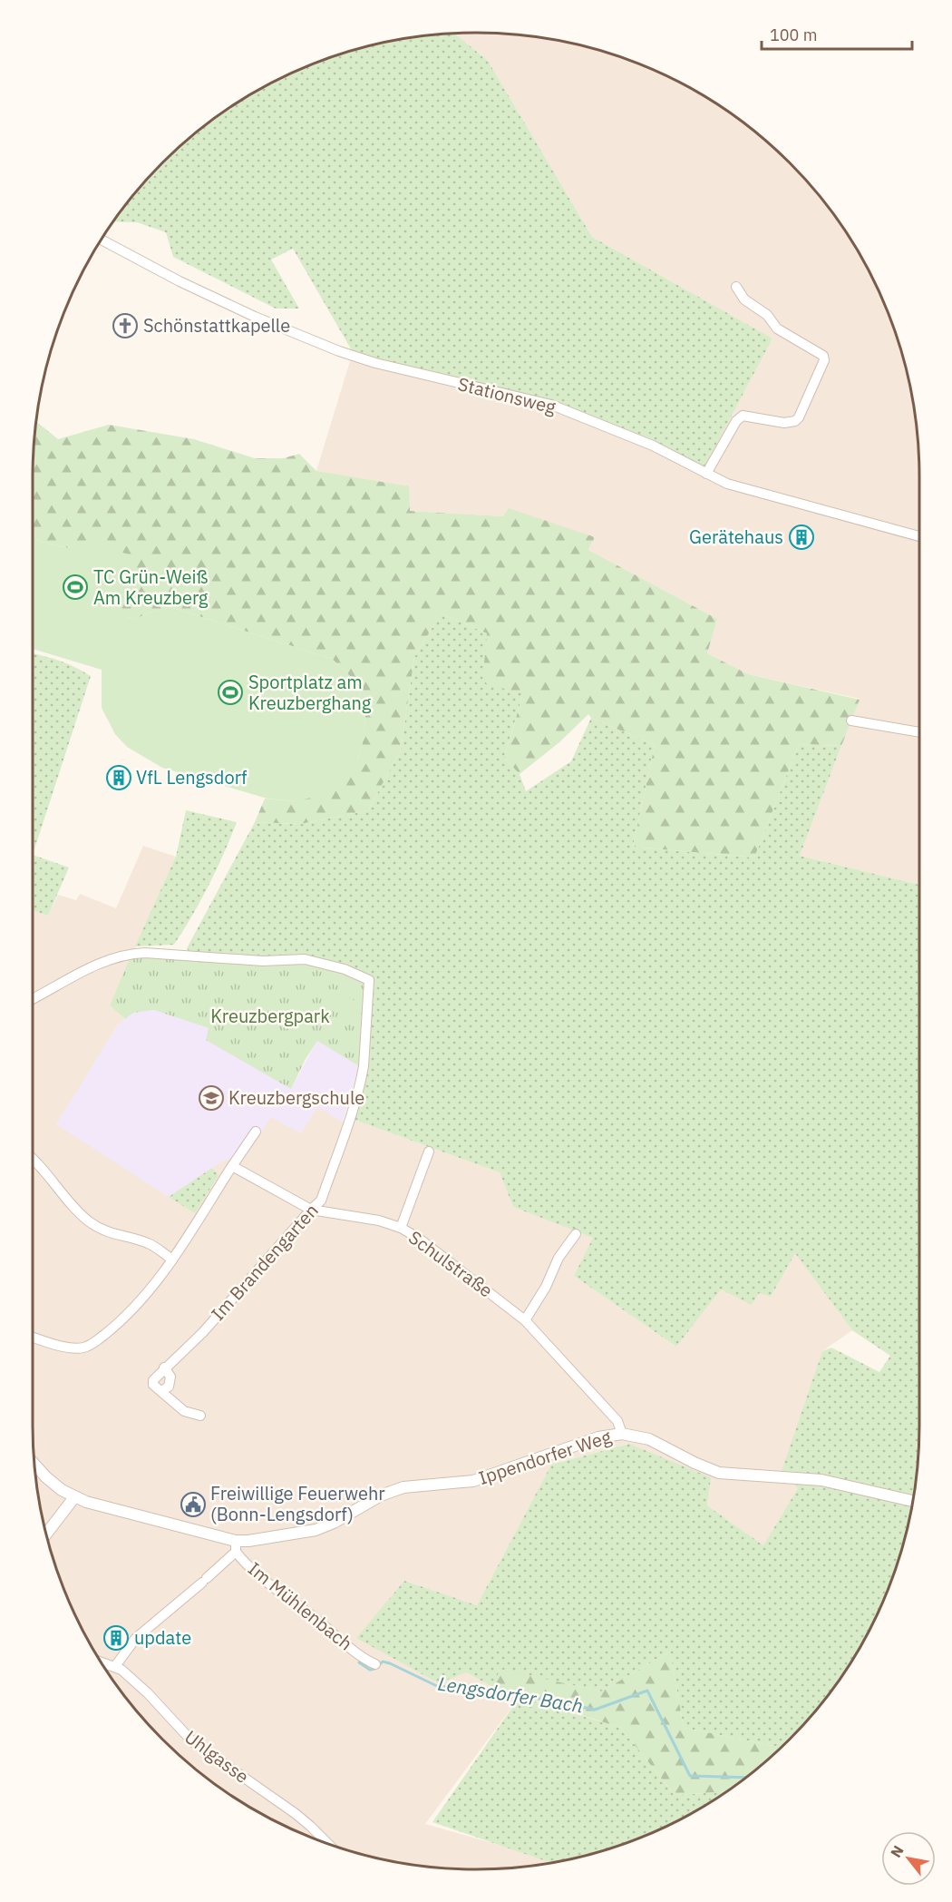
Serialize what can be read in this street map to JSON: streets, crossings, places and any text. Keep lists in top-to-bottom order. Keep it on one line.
{"streets":{"street":["Stationsweg","Im Brandengarten","Schulstraße","Ippendorfer Weg","Im Mühlenbach","Uhlgasse"]},"crossings":[["Im Brandengarten","Schulstraße"],["Schulstraße","Ippendorfer Weg"],["Ippendorfer Weg","Im Mühlenbach"]],"water":["Lengsdorfer Bach"],"parks":["Kreuzbergpark"],"places":{"church":["Schönstattkapelle"],"building":["Gerätehaus","VfL Lengsdorf","update"],"sports":["TC Grün-Weiß Am Kreuzberg","Sportplatz am Kreuzberghang"],"school or university":["Kreuzbergschule"],"public building":["Freiwillige Feuerwehr (Bonn-Lengsdorf)"]},"scale_bar":"100 m","north":"top left"}
